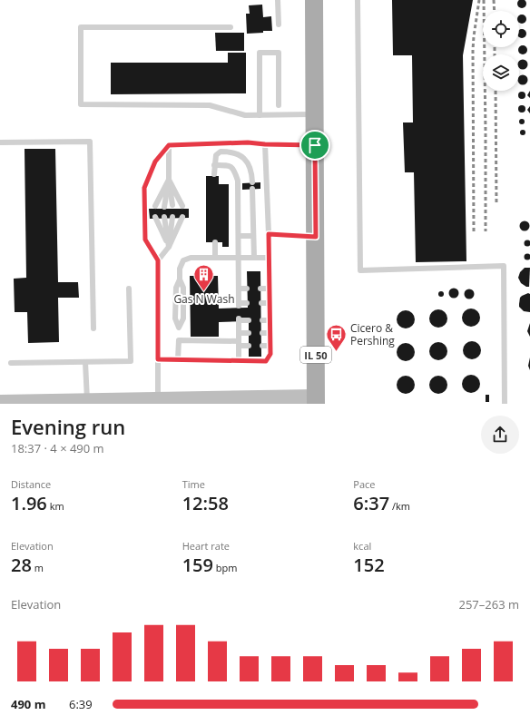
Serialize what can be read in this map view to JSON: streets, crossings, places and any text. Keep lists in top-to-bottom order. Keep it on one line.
{"streets":{"main road":["IL 50"]},"places":{"building":["Gas N Wash"],"bus stop":["Cicero & Pershing"]},"page":{"heading":["Evening run","18:37 · 4 × 490 m"],"stats":[["Distance","1.96 km"],["Time","12:58"],["Pace","6:37 /km"],["Elevation","28 m"],["Heart rate","159 bpm"],["kcal","152"]],"chart":["Elevation","257–263 m"],"list":[{"name":"490 m","note":"6:39"}]}}
